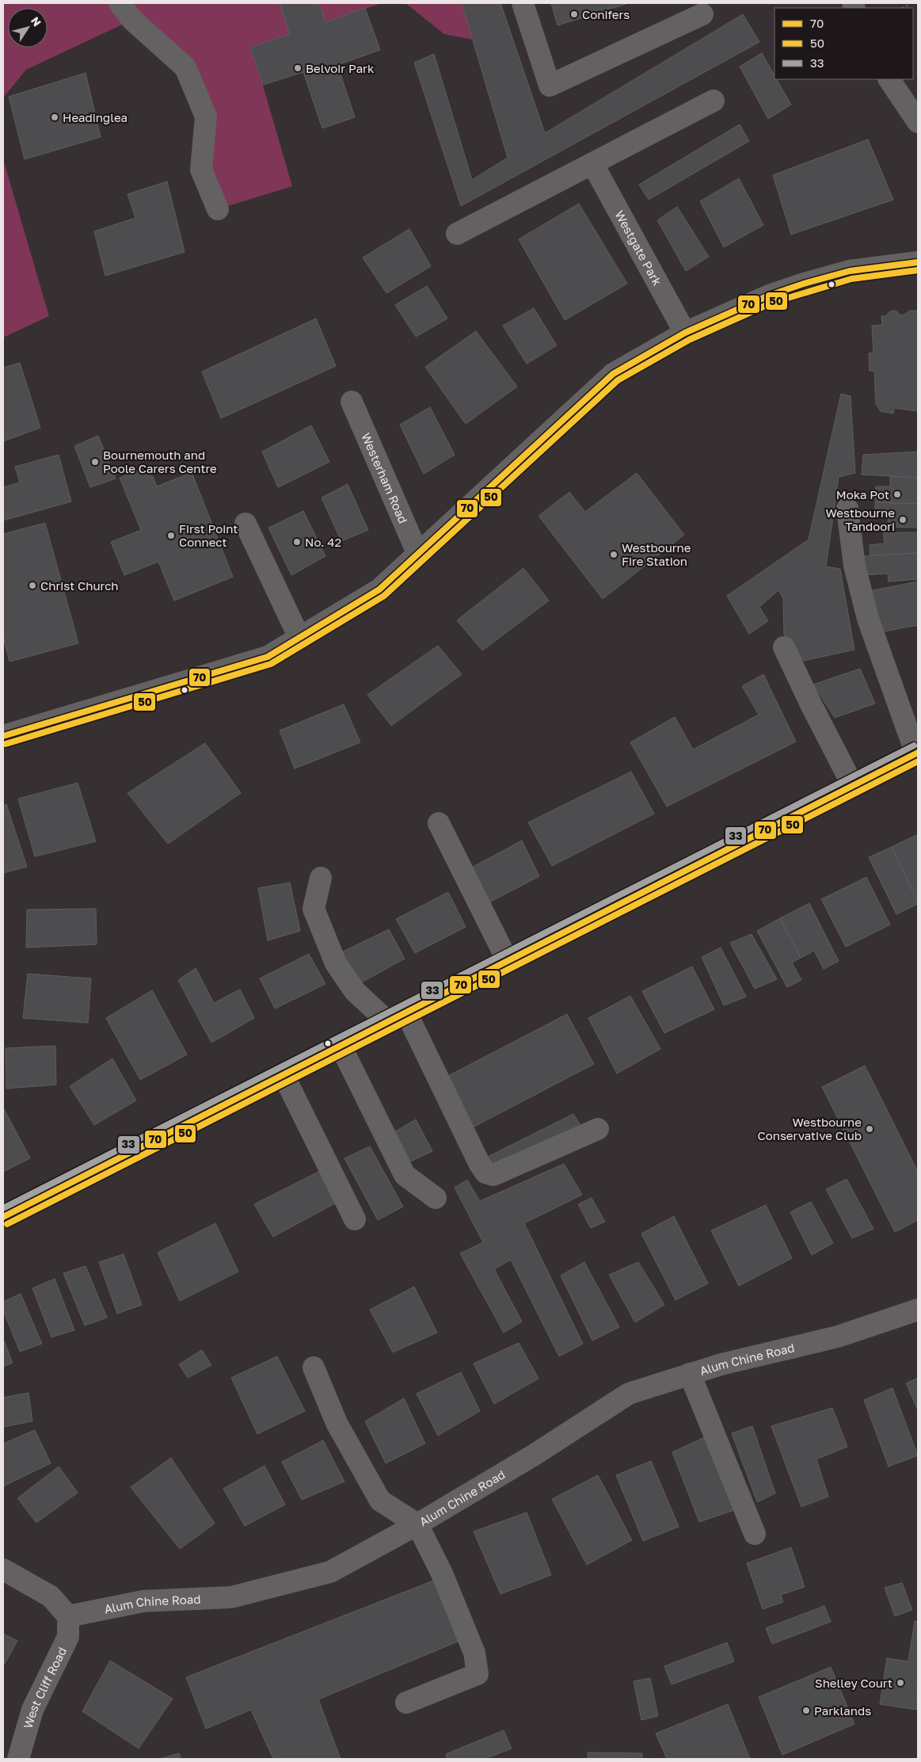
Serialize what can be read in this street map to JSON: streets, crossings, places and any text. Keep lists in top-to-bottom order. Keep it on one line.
{"streets":{"street":["Westgate Park","Westerham Road","Alum Chine Road","West Cliff Road"]},"crossings":[["Alum Chine Road","West Cliff Road"]],"places":["Conifers","Belvoir Park","Headinglea","Bournemouth and Poole Carers Centre","Moka Pot","Westbourne Tandoori","First Point Connect","No. 42","Westbourne Fire Station","Christ Church","Westbourne Conservative Club","Shelley Court","Parklands"],"lines":["transit line 70","transit line 50","transit line 33"],"legend":["70","50","33"],"north":"top right"}
